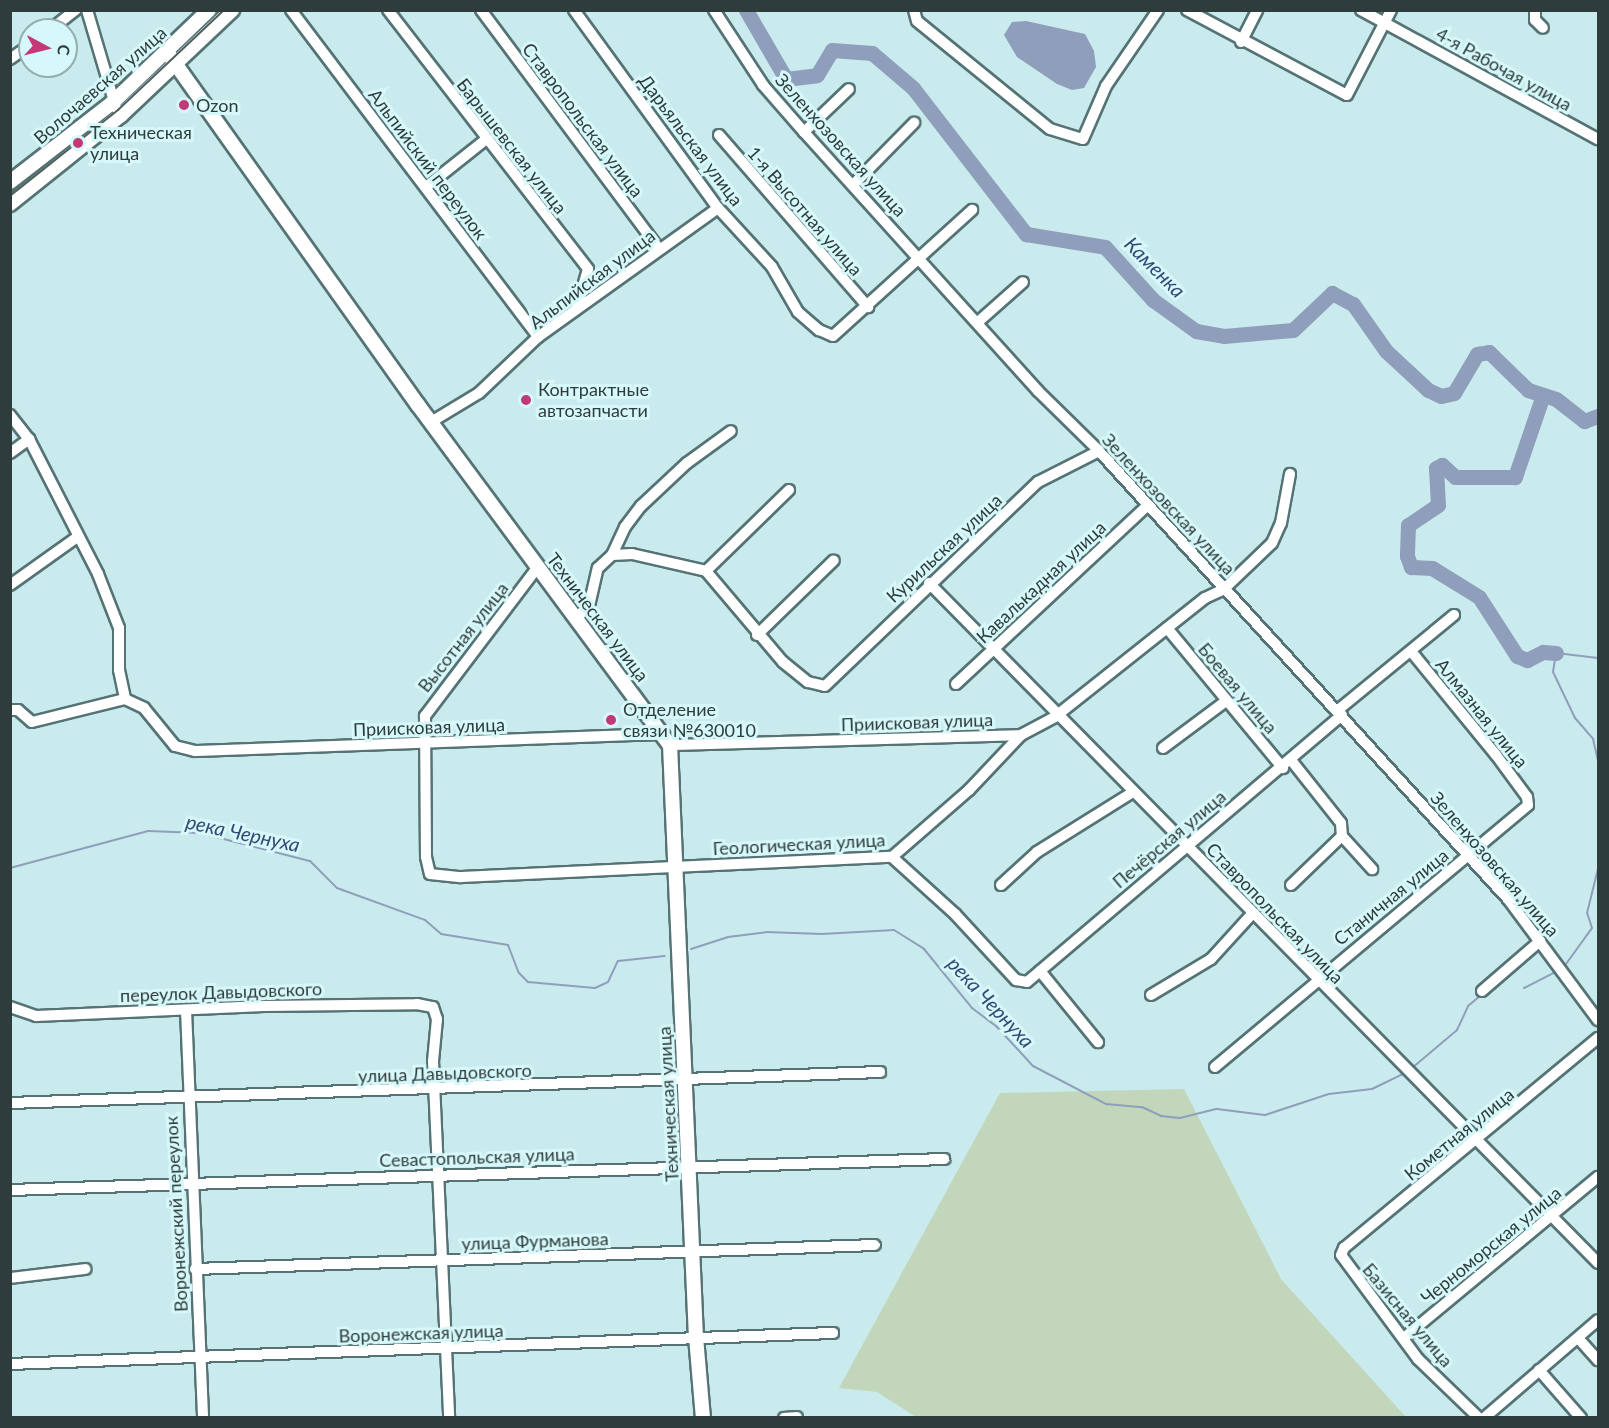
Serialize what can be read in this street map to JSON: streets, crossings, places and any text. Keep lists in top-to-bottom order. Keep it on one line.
{"streets":{"street":["4-я Рабочая улица","Волочаевская улица","Ставропольская улица","Дарьяльская улица","Зеленхозовская улица","Барышевская улица","Альпийский переулок","1-я Высотная улица","Альпийская улица","Курильская улица","Кавалькадная улица","Техническая улица","Высотная улица","Боевая улица","Алмазная улица","Приисковая улица","Печёрская улица","Геологическая улица","Станичная улица","переулок Давыдовского","улица Давыдовского","Кометная улица","Севастопольская улица","Воронежский переулок","улица Фурманова","Черноморская улица","Базисная улица","Воронежская улица"]},"crossings":[["Волочаевская улица","Техническая улица"],["Ставропольская улица","Альпийская улица"],["Ставропольская улица","Курильская улица"],["Ставропольская улица","Кавалькадная улица"],["Ставропольская улица","Печёрская улица"],["Ставропольская улица","Геологическая улица"],["Ставропольская улица","Станичная улица"],["Ставропольская улица","Кометная улица"],["Ставропольская улица","Черноморская улица"],["Дарьяльская улица","1-я Высотная улица"],["Дарьяльская улица","Альпийская улица"],["Зеленхозовская улица","Курильская улица"],["Зеленхозовская улица","Кавалькадная улица"],["Зеленхозовская улица","Печёрская улица"],["Зеленхозовская улица","Геологическая улица"],["Зеленхозовская улица","Станичная улица"],["Барышевская улица","Альпийская улица"],["Альпийский переулок","Альпийская улица"],["Альпийская улица","Техническая улица"],["Техническая улица","Высотная улица"],["Техническая улица","Приисковая улица"],["Техническая улица","Геологическая улица"],["Техническая улица","улица Давыдовского"],["Техническая улица","Севастопольская улица"],["Техническая улица","улица Фурманова"],["Техническая улица","Воронежская улица"],["Высотная улица","Приисковая улица"],["Высотная улица","Геологическая улица"],["Боевая улица","Печёрская улица"],["Боевая улица","Геологическая улица"],["Алмазная улица","Печёрская улица"],["Алмазная улица","Станичная улица"],["Приисковая улица","Геологическая улица"],["Печёрская улица","Геологическая улица"],["переулок Давыдовского","улица Давыдовского"],["переулок Давыдовского","Воронежский переулок"],["улица Давыдовского","Воронежский переулок"],["Кометная улица","Базисная улица"],["Севастопольская улица","Воронежский переулок"],["Воронежский переулок","улица Фурманова"],["Воронежский переулок","Воронежская улица"],["Черноморская улица","Базисная улица"]],"water":["Каменка","река Чернуха"],"places":["Ozon","Техническая улица","Контрактные автозапчасти","Отделение связи №630010"],"north":"right"}
